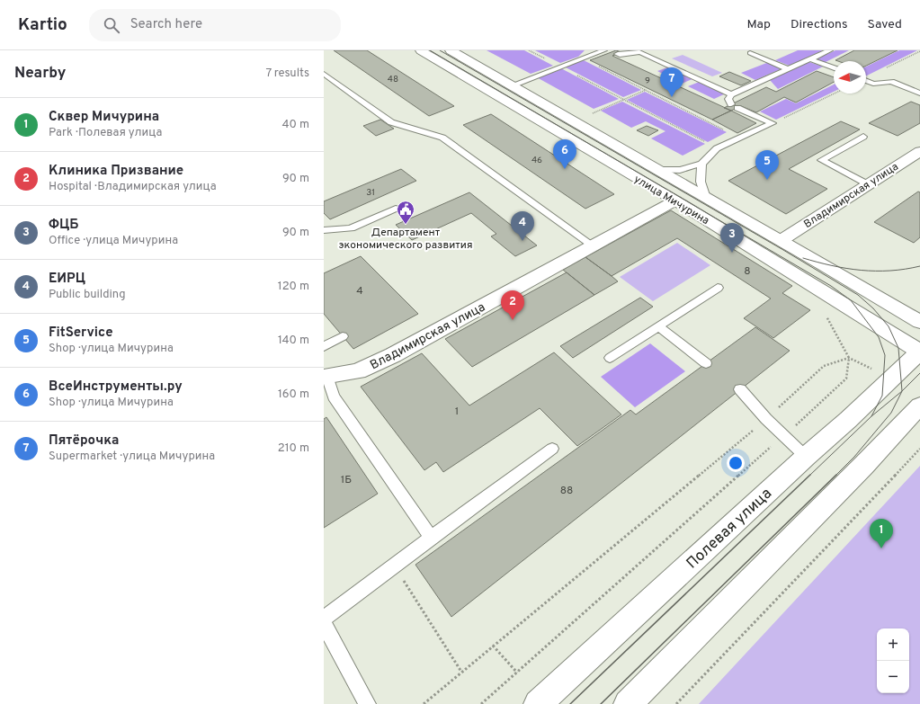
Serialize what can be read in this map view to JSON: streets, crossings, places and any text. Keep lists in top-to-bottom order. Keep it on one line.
{"streets":{"main road":["Владимирская улица","улица Мичурина","Полевая улица"]},"crossings":[["Владимирская улица","улица Мичурина"],["улица Мичурина","Полевая улица"]],"places":{"public building":["Департамент экономического развития"]},"house_numbers":["48","9","46","31","8","4","1","1Б","88"],"north":"left","page":{"header":"Kartio","search":"Search here","nav":["Map","Directions","Saved"],"heading":["Nearby","7 results"],"pins":["7","6","5","4","3","2","1"],"list":[{"mark":"1","name":"Сквер Мичурина","note":"Park · Полевая улица","value":"40 m"},{"mark":"2","name":"Клиника Призвание","note":"Hospital · Владимирская улица","value":"90 m"},{"mark":"3","name":"ФЦБ","note":"Office · улица Мичурина","value":"90 m"},{"mark":"4","name":"ЕИРЦ","note":"Public building","value":"120 m"},{"mark":"5","name":"FitService","note":"Shop · улица Мичурина","value":"140 m"},{"mark":"6","name":"ВсеИнструменты.ру","note":"Shop · улица Мичурина","value":"160 m"},{"mark":"7","name":"Пятёрочка","note":"Supermarket · улица Мичурина","value":"210 m"}],"map_buttons":["+","−"]}}
